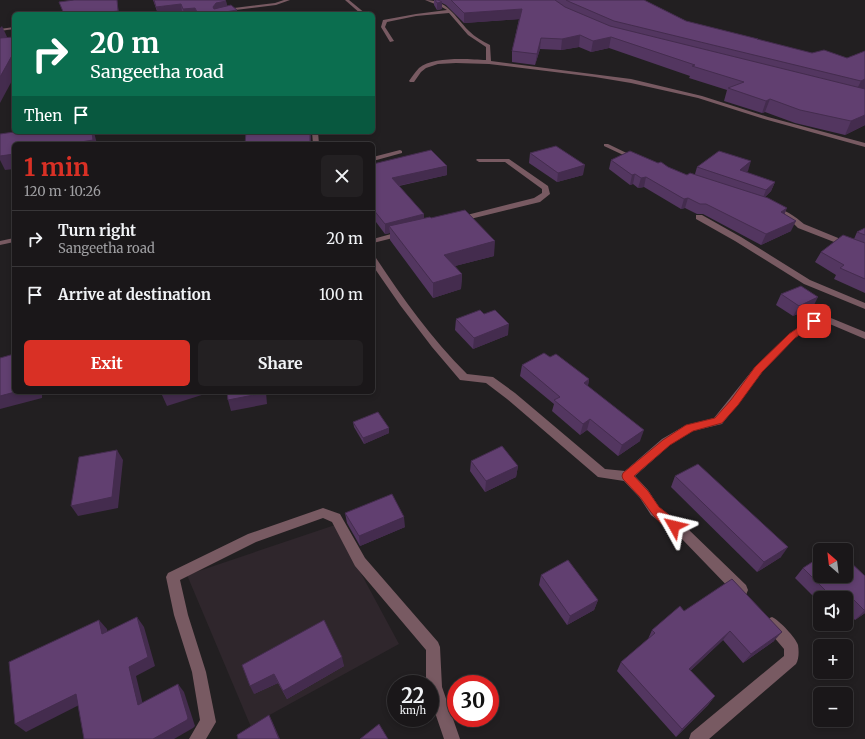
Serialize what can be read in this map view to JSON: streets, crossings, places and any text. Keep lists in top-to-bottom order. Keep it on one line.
{"north":"top left","page":{"turn":["20 m","Sangeetha road"],"then":"Then","heading":["1 min","120 m · 10:26"],"list":[{"name":"Turn right","note":"Sangeetha road","value":"20 m"},{"name":"Arrive at destination","value":"100 m"}],"buttons":["Exit","Share"],"map_buttons":["+","−"],"speed":"22 km/h","limit":"30"}}
